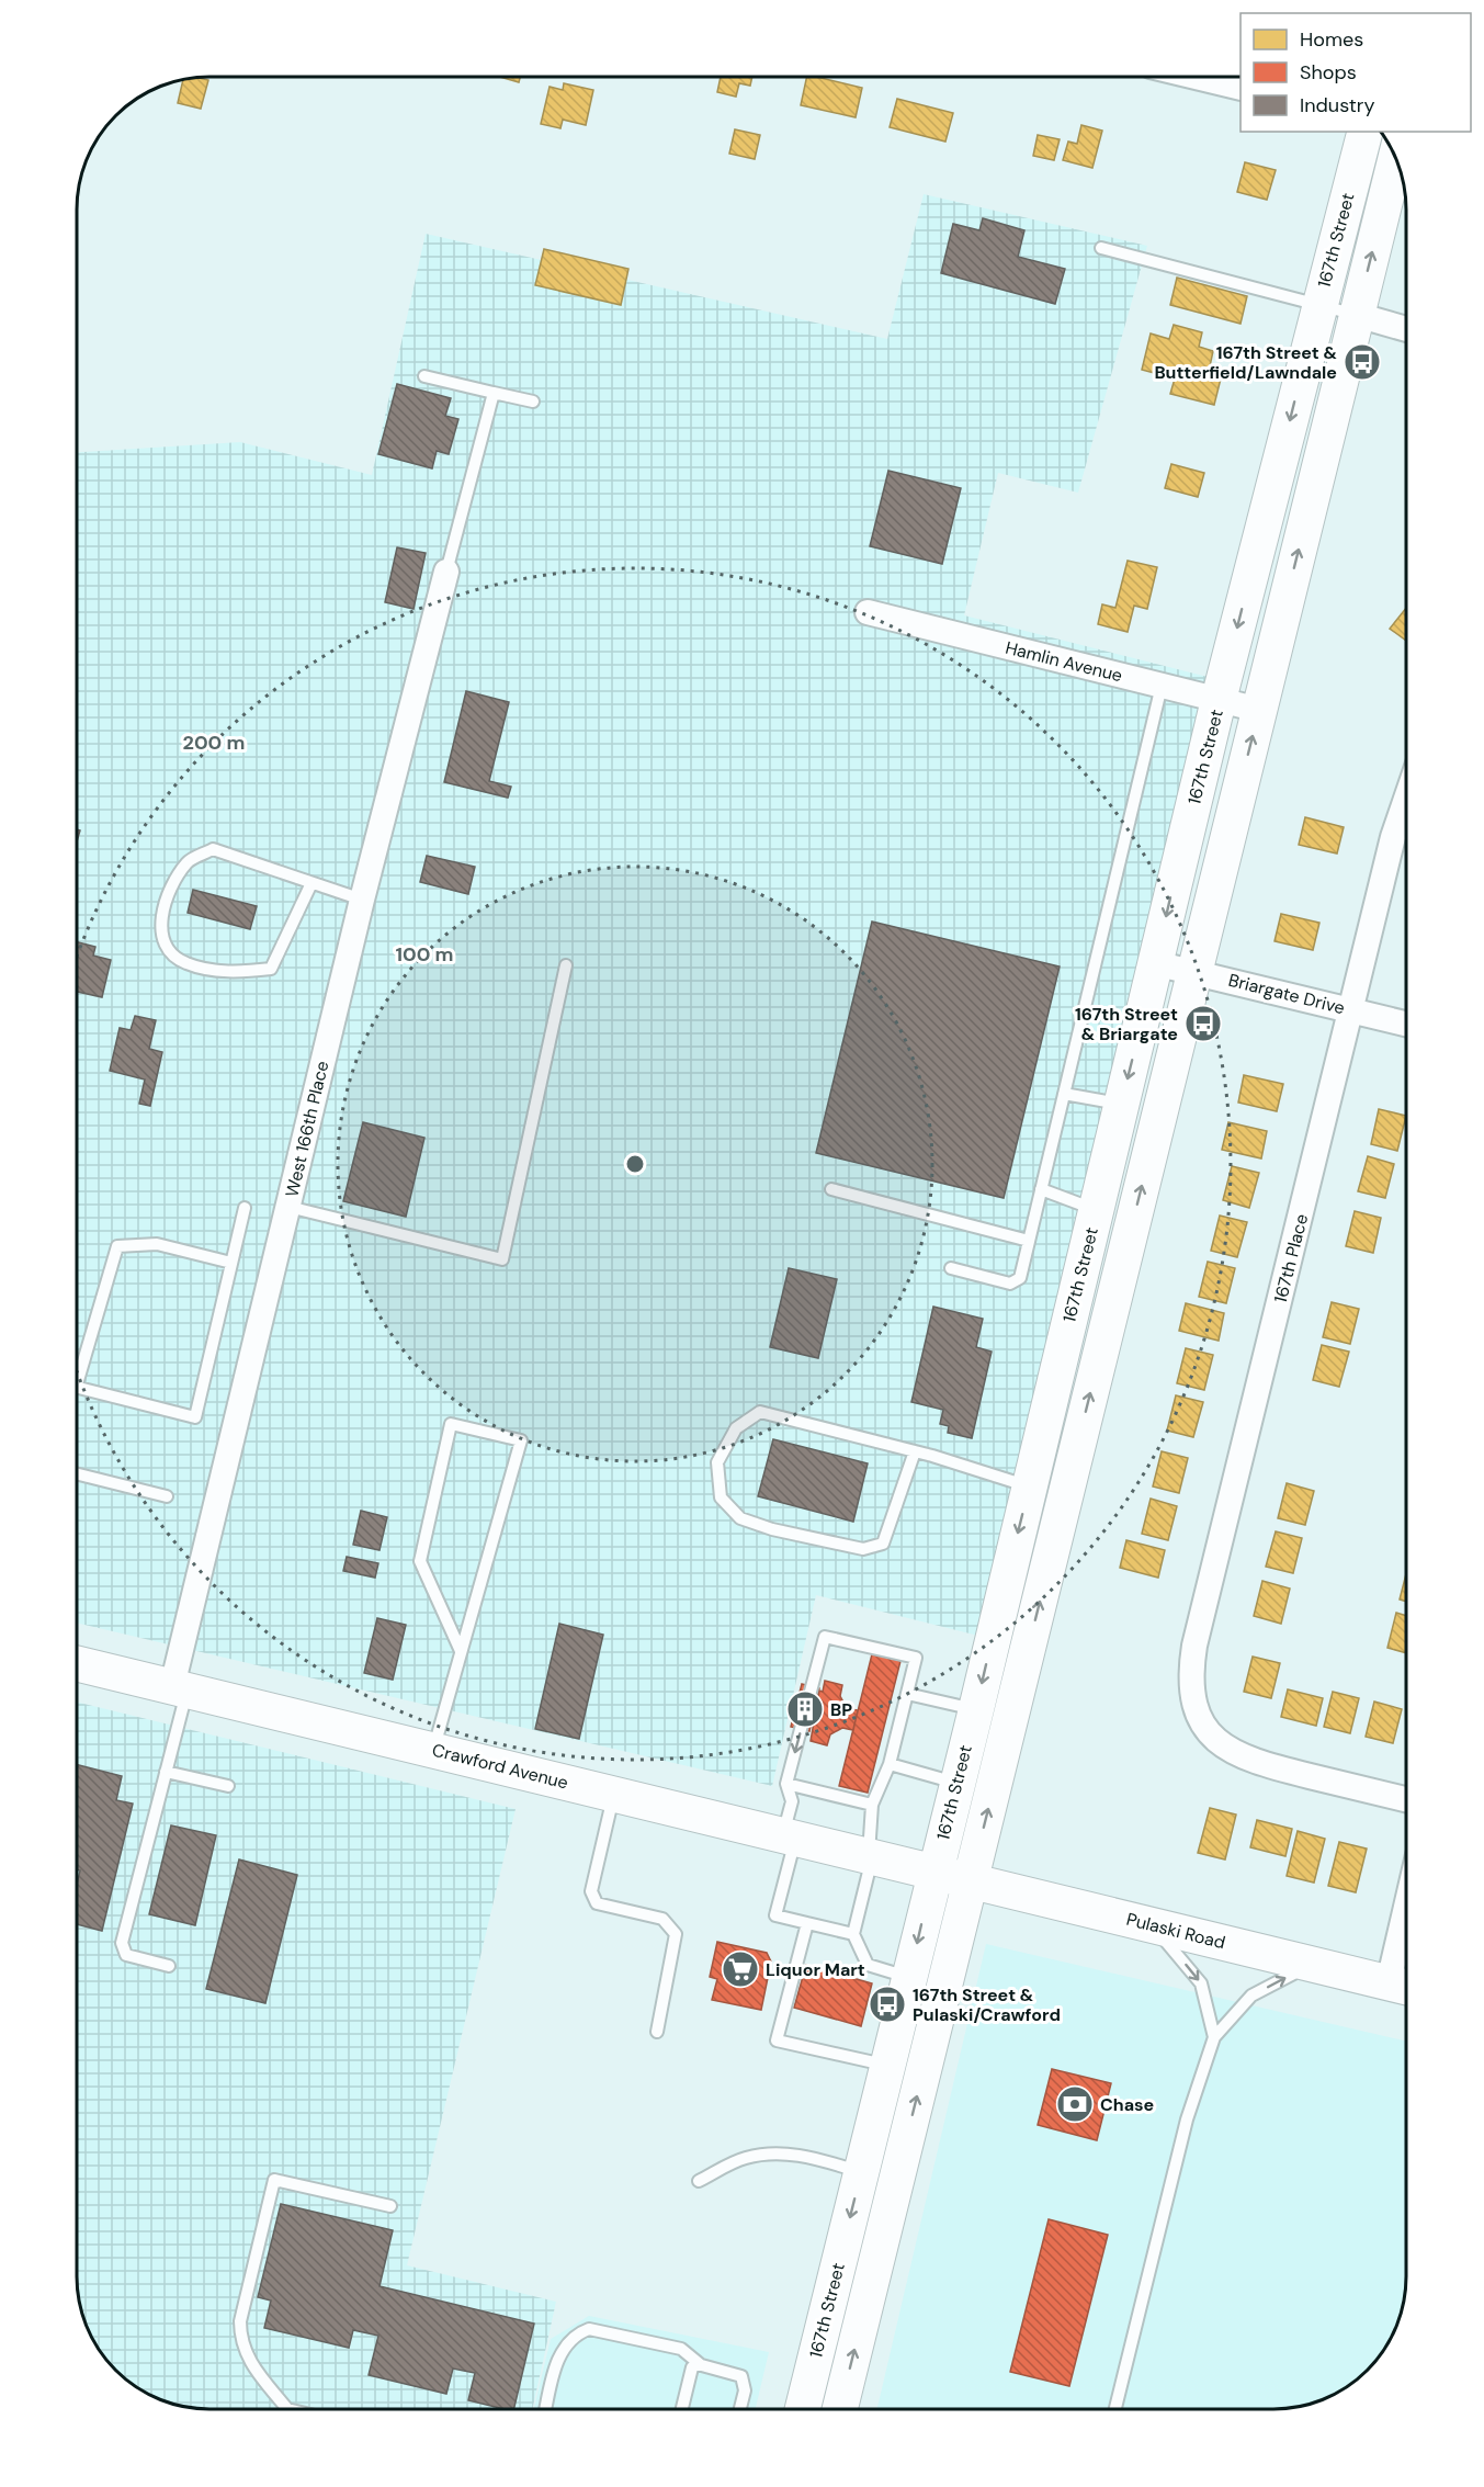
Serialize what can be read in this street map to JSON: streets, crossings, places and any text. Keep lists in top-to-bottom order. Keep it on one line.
{"streets":{"main road":["167th Street","Crawford Avenue","Pulaski Road"],"street":["Hamlin Avenue","Briargate Drive","West 166th Place","167th Place"]},"crossings":[["167th Street","Hamlin Avenue"],["167th Street","Briargate Drive"],["167th Street","Crawford Avenue"],["167th Street","Pulaski Road"],["Briargate Drive","167th Place"],["West 166th Place","Crawford Avenue"],["Crawford Avenue","Pulaski Road"]],"places":{"bus stop":["167th Street & Butterfield/Lawndale","167th Street & Briargate","167th Street & Pulaski/Crawford"],"building":["BP"],"supermarket":["Liquor Mart"],"bank":["Chase"]},"legend":["Homes","Shops","Industry"],"rings":["200 m","100 m"]}
